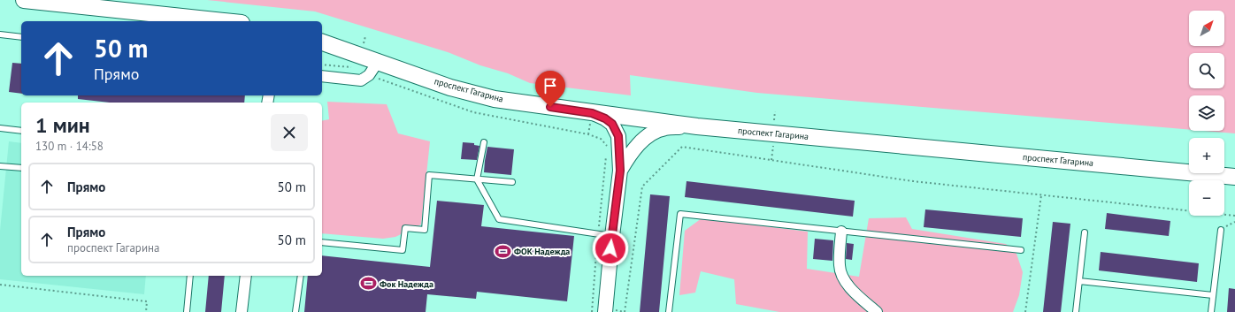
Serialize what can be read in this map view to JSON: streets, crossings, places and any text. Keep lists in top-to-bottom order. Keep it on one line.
{"streets":{"main road":["проспект Гагарина"]},"places":{"sports":["ФОК Надежда","Фок Надежда"]},"north":"top right","page":{"map_buttons":["+","−"],"turn":["50 m","Прямо"],"heading":["1 мин","130 m · 14:58"],"list":[{"name":"Прямо","value":"50 m"},{"name":"Прямо","note":"проспект Гагарина","value":"50 m"}]}}
